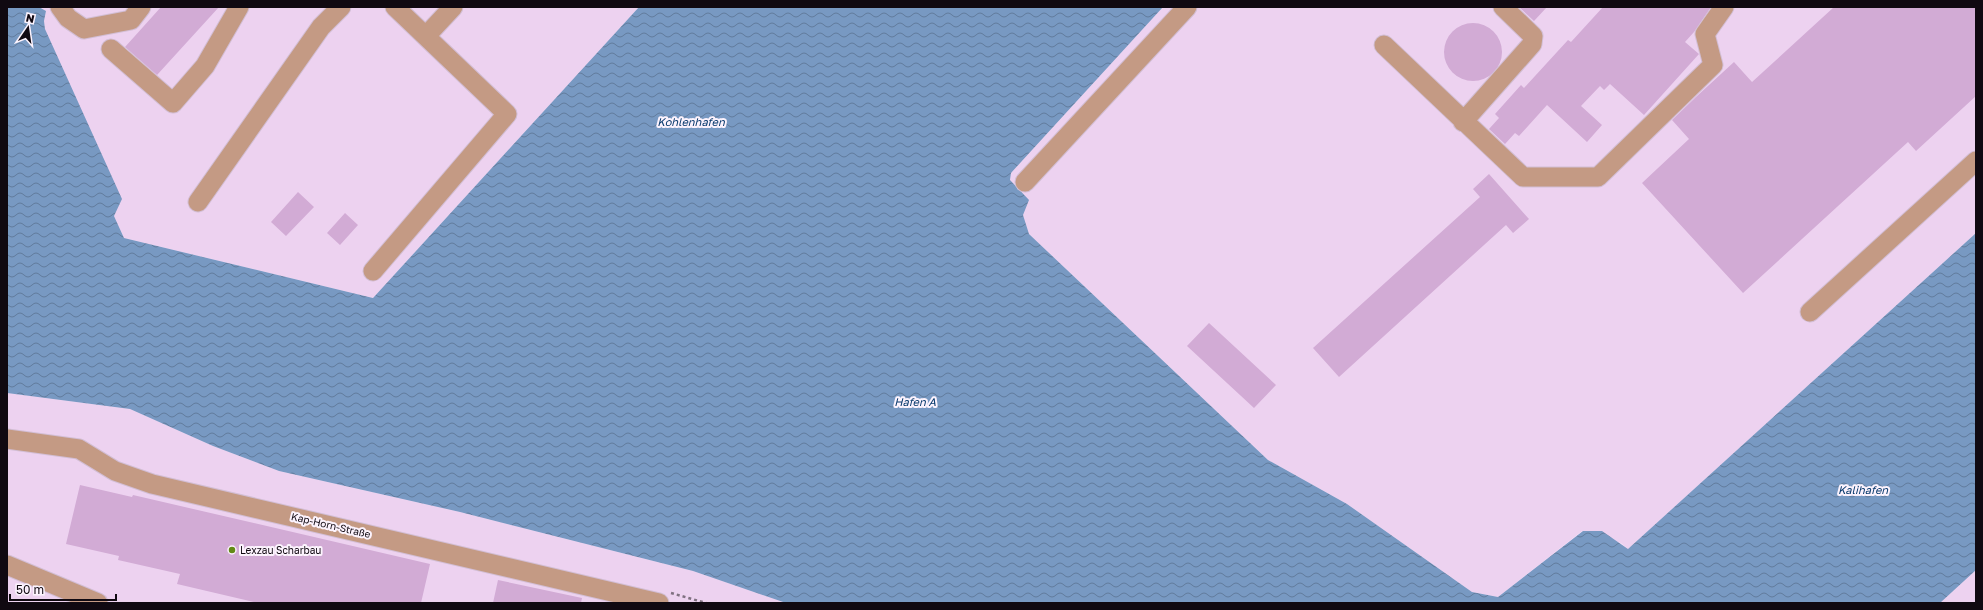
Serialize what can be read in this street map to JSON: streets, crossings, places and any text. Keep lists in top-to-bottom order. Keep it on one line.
{"streets":{"street":["Kap-Horn-Straße"]},"water":["Kohlenhafen","Hafen A","Kalihafen"],"places":["Lexzau Scharbau"],"scale_bar":"50 m","north":"top"}
